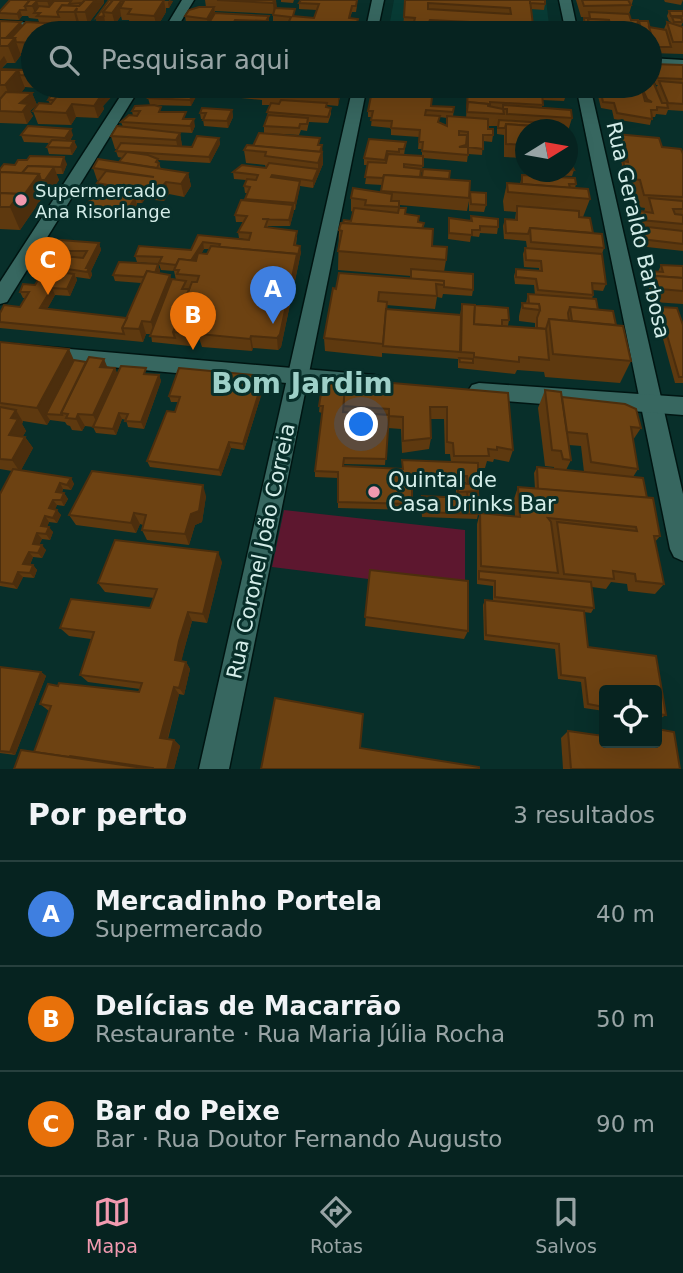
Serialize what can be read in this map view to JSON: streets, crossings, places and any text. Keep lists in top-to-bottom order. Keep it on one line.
{"streets":{"street":["Rua Geraldo Barbosa","Rua Coronel João Correia"]},"districts":["Bom Jardim"],"places":["Supermercado Ana Risorlange","Quintal de Casa Drinks Bar"],"north":"right","page":{"search":"Pesquisar aqui","pins":["C","A","B"],"heading":["Por perto","3 resultados"],"list":[{"mark":"A","name":"Mercadinho Portela","note":"Supermercado","value":"40 m"},{"mark":"B","name":"Delícias de Macarrão","note":"Restaurante · Rua Maria Júlia Rocha","value":"50 m"},{"mark":"C","name":"Bar do Peixe","note":"Bar · Rua Doutor Fernando Augusto","value":"90 m"}],"nav":["Mapa","Rotas","Salvos"]}}
